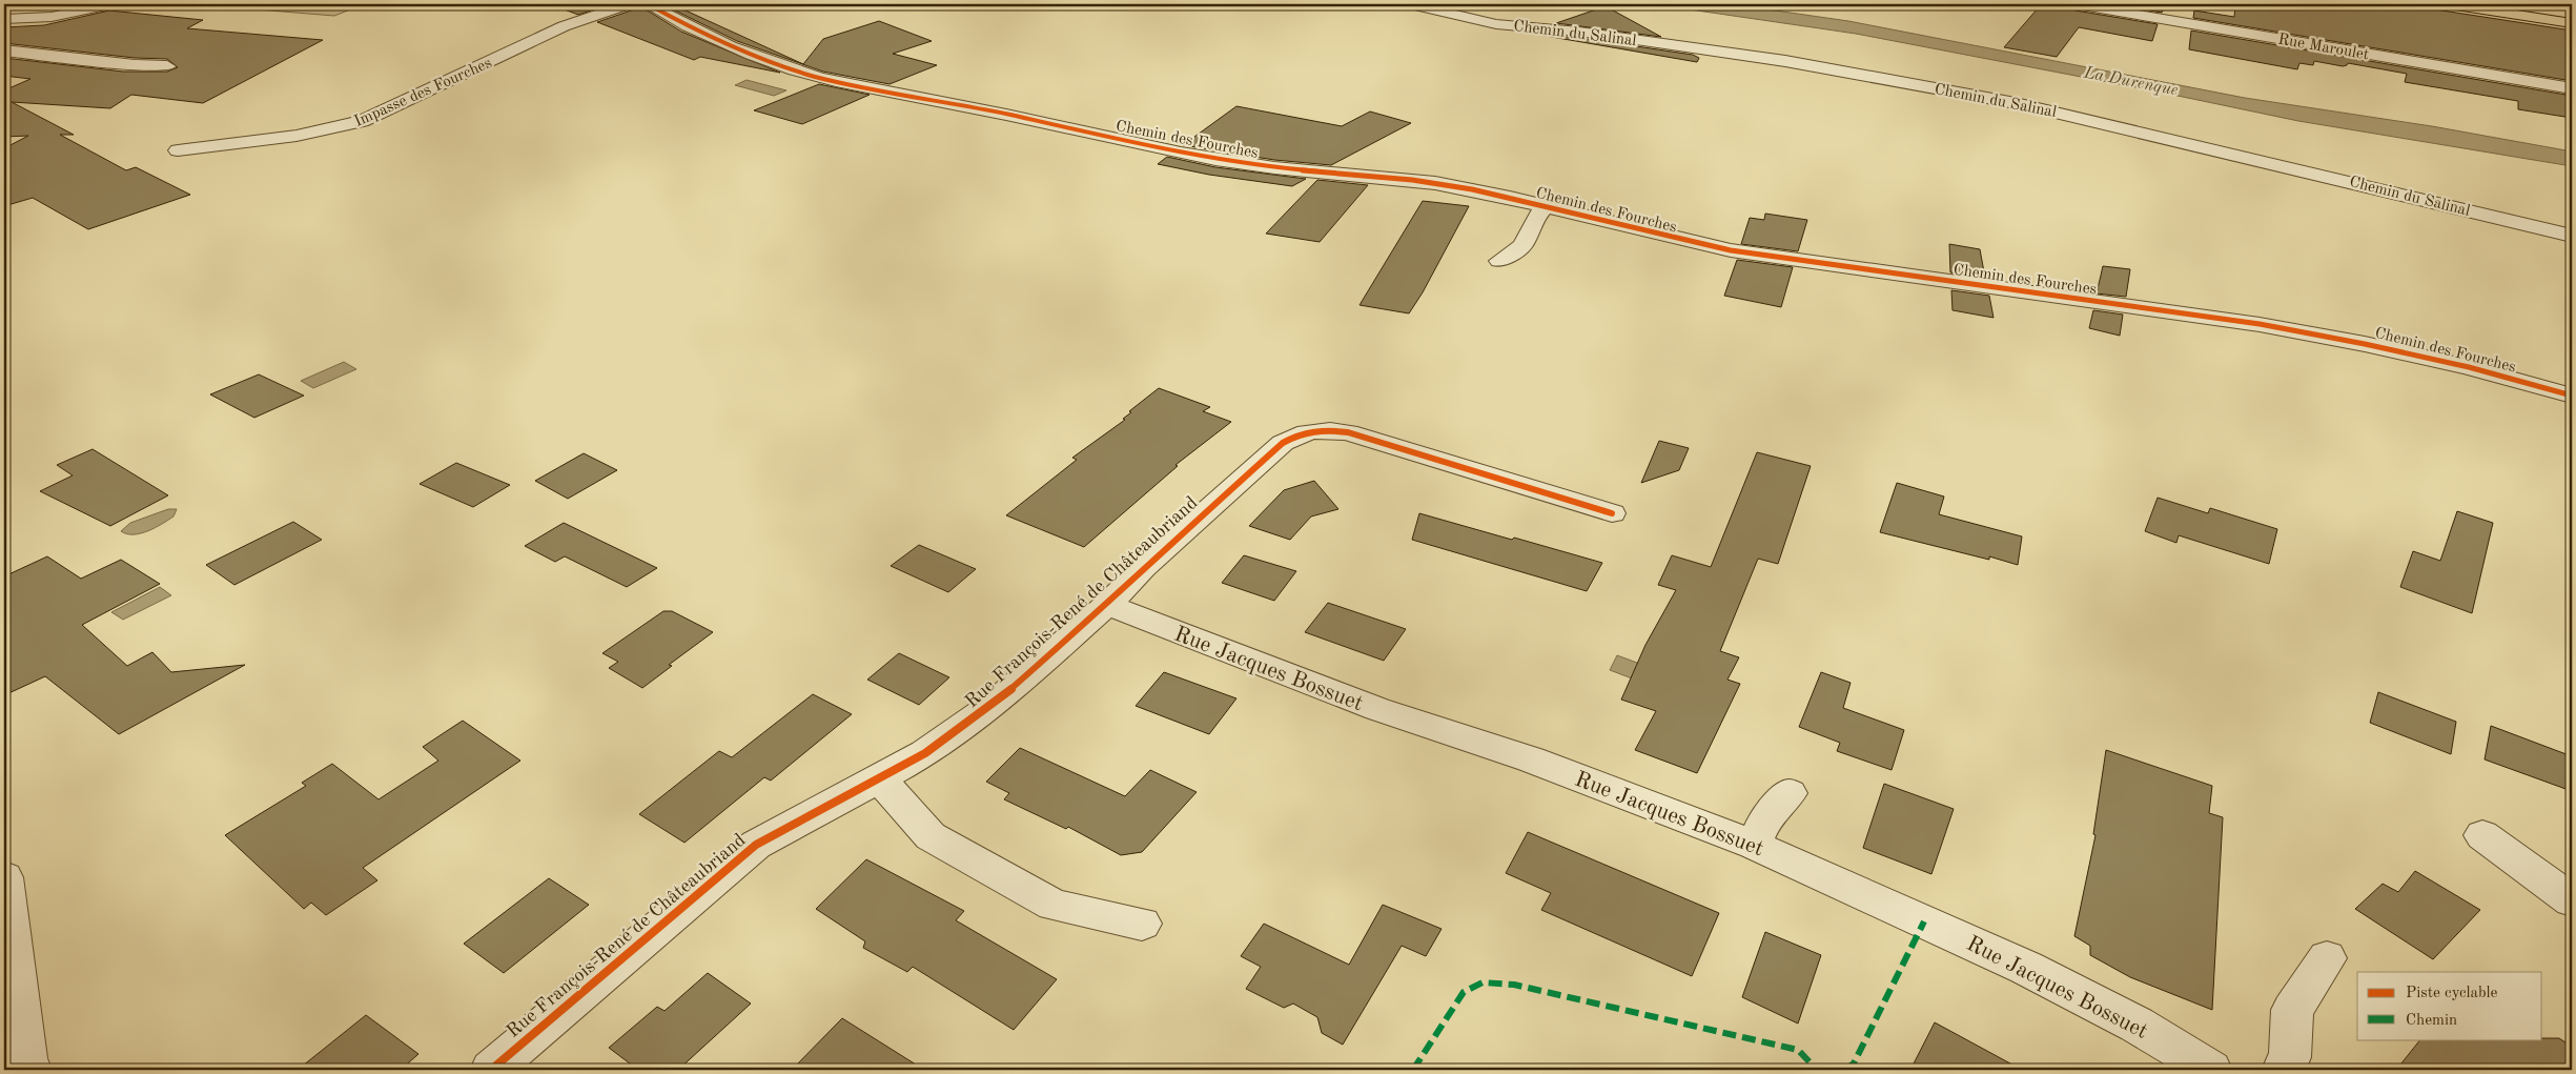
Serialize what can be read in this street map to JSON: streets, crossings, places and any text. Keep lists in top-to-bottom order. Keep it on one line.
{"streets":{"street":["Chemin du Salinal","Rue Maroulet","Impasse des Fourches","Chemin des Fourches","Rue François-René de Châteaubriand","Rue Jacques Bossuet"]},"crossings":[["Rue François-René de Châteaubriand","Rue Jacques Bossuet"]],"water":["La Durenque"],"legend":["Piste cyclable","Chemin"]}
